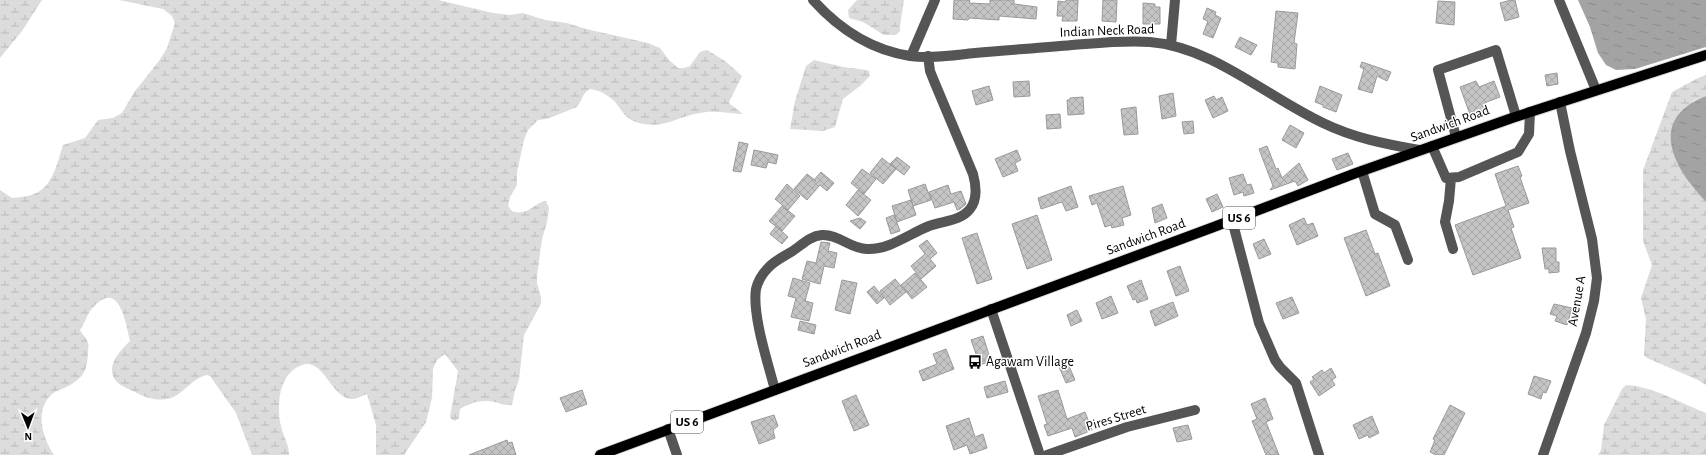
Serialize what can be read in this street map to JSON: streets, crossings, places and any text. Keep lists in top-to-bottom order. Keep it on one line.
{"streets":{"main road":["Sandwich Road","US 6"],"street":["Indian Neck Road","Avenue A","Pires Street"]},"crossings":[["Indian Neck Road","Sandwich Road"],["Sandwich Road","Avenue A"]],"places":{"bus stop":["Agawam Village"]},"north":"bottom"}
